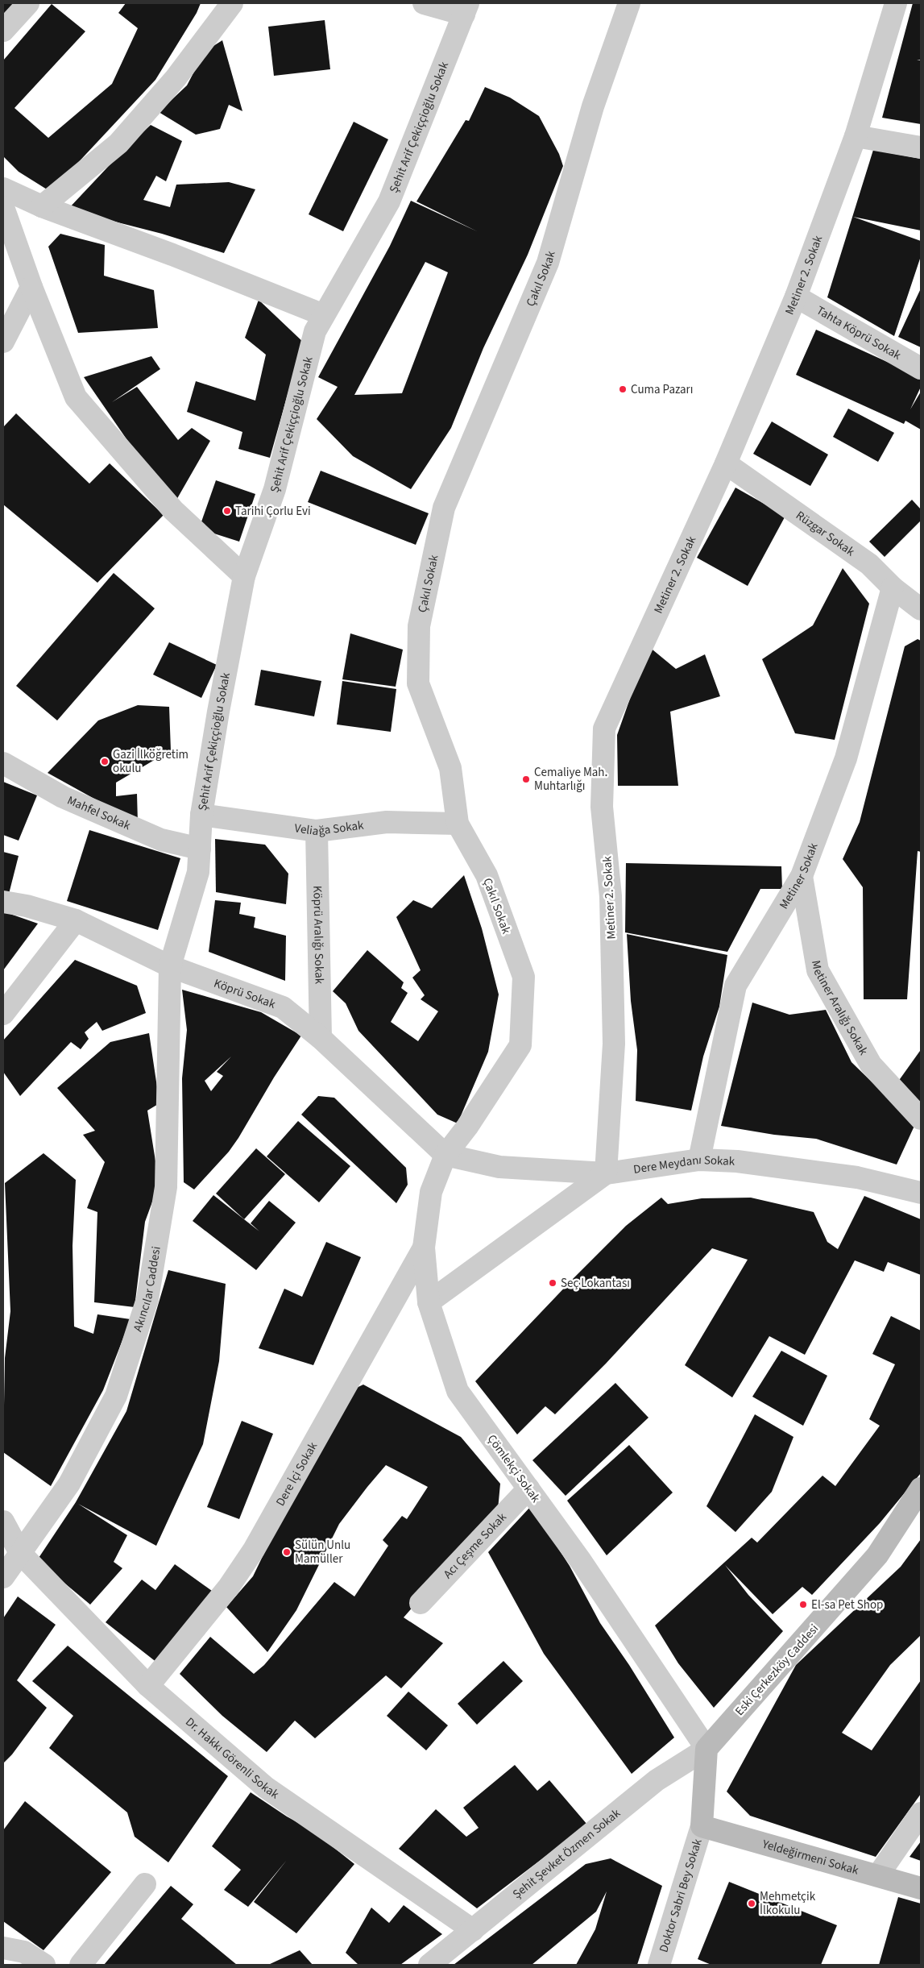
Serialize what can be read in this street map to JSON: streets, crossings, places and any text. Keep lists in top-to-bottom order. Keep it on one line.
{"streets":{"street":["Şehit Arif Çekiççioğlu Sokak","Metiner 2. Sokak","Çakıl Sokak","Tahta Köprü Sokak","Rüzgar Sokak","Mahfel Sokak","Veliağa Sokak","Metiner Sokak","Köprü Aralığı Sokak","Köprü Sokak","Metiner Aralığı Sokak","Dere Meydanı Sokak","Akıncılar Caddesi","Çömlekçi Sokak","Dere İçi Sokak","Acı Çeşme Sokak","Eski Çerkezköy Caddesi","Dr. Hakkı Görenli Sokak","Şehit Şevket Özmen Sokak","Yeldeğirmeni Sokak","Doktor Sabri Bey Sokak"]},"crossings":[["Şehit Arif Çekiççioğlu Sokak","Mahfel Sokak"],["Şehit Arif Çekiççioğlu Sokak","Veliağa Sokak"],["Şehit Arif Çekiççioğlu Sokak","Köprü Sokak"],["Şehit Arif Çekiççioğlu Sokak","Akıncılar Caddesi"],["Metiner 2. Sokak","Tahta Köprü Sokak"],["Metiner 2. Sokak","Rüzgar Sokak"],["Metiner 2. Sokak","Dere Meydanı Sokak"],["Çakıl Sokak","Veliağa Sokak"],["Çakıl Sokak","Köprü Sokak"],["Çakıl Sokak","Dere Meydanı Sokak"],["Çakıl Sokak","Çömlekçi Sokak"],["Rüzgar Sokak","Metiner Sokak"],["Veliağa Sokak","Köprü Aralığı Sokak"],["Metiner Sokak","Metiner Aralığı Sokak"],["Metiner Sokak","Dere Meydanı Sokak"],["Köprü Aralığı Sokak","Köprü Sokak"],["Köprü Sokak","Dere Meydanı Sokak"],["Köprü Sokak","Akıncılar Caddesi"],["Köprü Sokak","Çömlekçi Sokak"],["Dere Meydanı Sokak","Çömlekçi Sokak"],["Akıncılar Caddesi","Dr. Hakkı Görenli Sokak"],["Çömlekçi Sokak","Dere İçi Sokak"],["Çömlekçi Sokak","Acı Çeşme Sokak"],["Çömlekçi Sokak","Eski Çerkezköy Caddesi"],["Çömlekçi Sokak","Şehit Şevket Özmen Sokak"],["Dere İçi Sokak","Dr. Hakkı Görenli Sokak"],["Eski Çerkezköy Caddesi","Şehit Şevket Özmen Sokak"],["Dr. Hakkı Görenli Sokak","Şehit Şevket Özmen Sokak"],["Yeldeğirmeni Sokak","Doktor Sabri Bey Sokak"]],"places":["Cuma Pazarı","Tarihi Çorlu Evi","Gazi İlköğretim okulu","Cemaliye Mah. Muhtarlığı","Seç Lokantası","Sülün Unlu Mamüller","El-sa Pet Shop","Mehmetçik İlkokulu"]}
